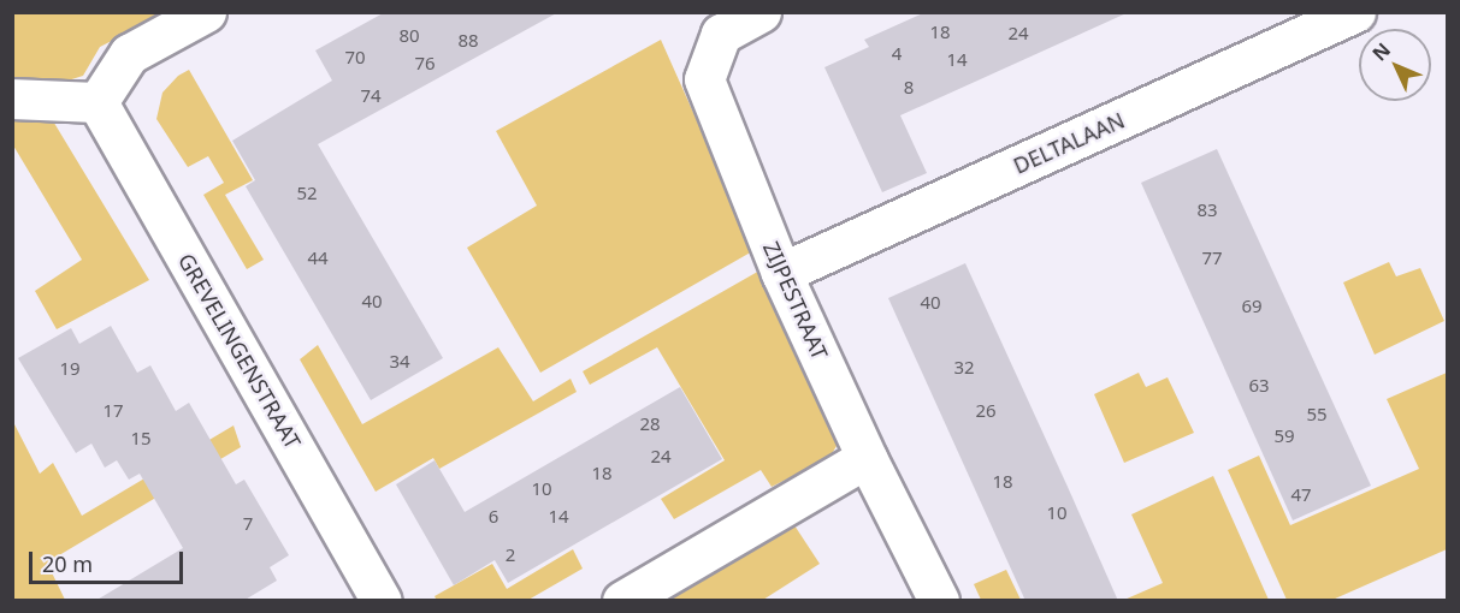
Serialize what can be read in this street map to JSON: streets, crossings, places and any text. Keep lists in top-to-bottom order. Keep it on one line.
{"streets":{"street":["DELTALAAN","ZIJPESTRAAT","GREVELINGENSTRAAT"]},"crossings":[["DELTALAAN","ZIJPESTRAAT"]],"house_numbers":["18","24","80","88","4","70","14","76","8","74","52","83","44","77","40","40","69","34","32","19","63","17","26","55","28","59","15","24","18","18","10","47","10","6","14","7","2"],"scale_bar":"20 m","north":"top left"}
